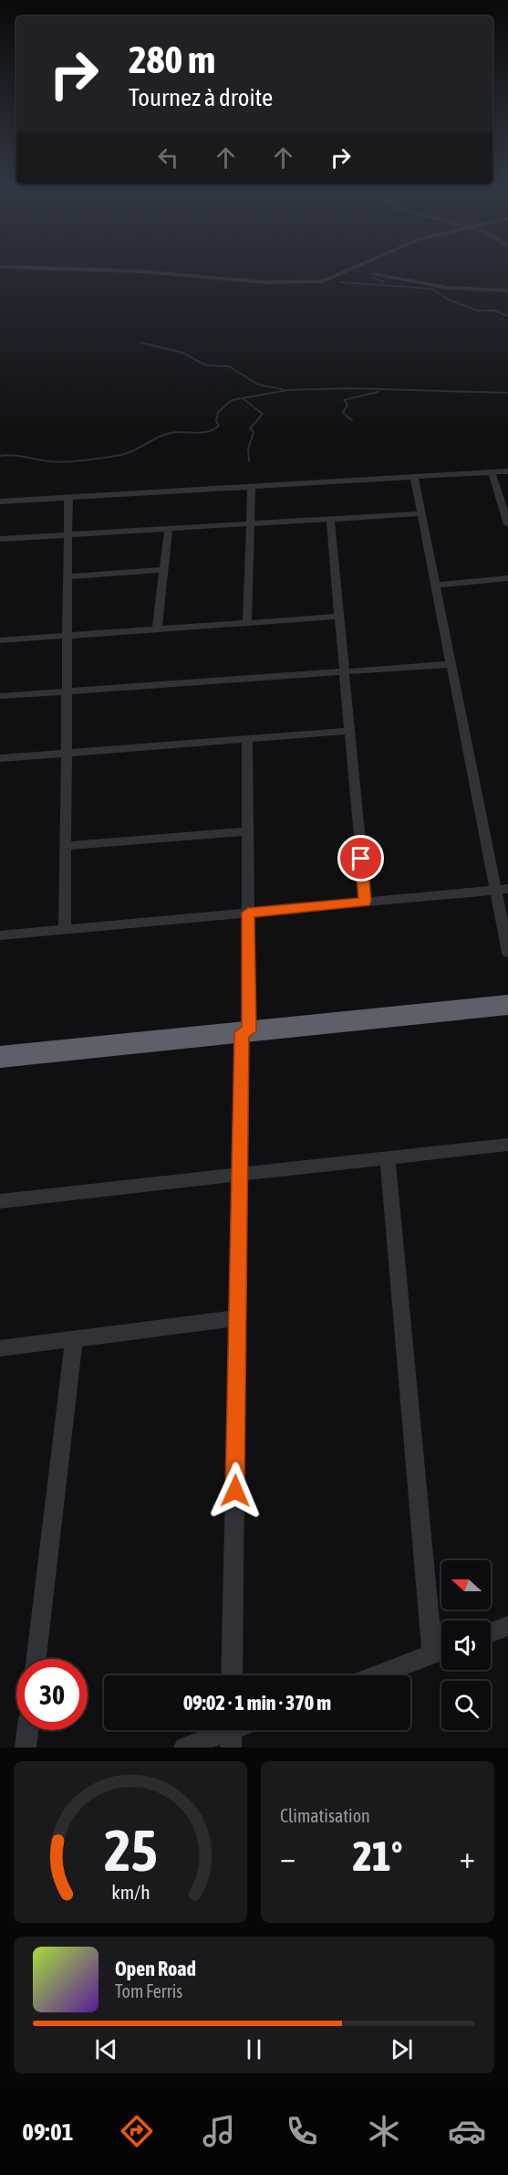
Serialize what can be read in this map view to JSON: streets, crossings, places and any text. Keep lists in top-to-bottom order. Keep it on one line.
{"north":"left","page":{"turn":["280 m","Tournez à droite"],"limit":"30","trip":"09:02 · 1 min · 370 m","tile":"Climatisation","heat":["−","21°","+"],"song":["Open Road","Tom Ferris"],"tabs":"09:01","gauge":["25","km/h"]}}
